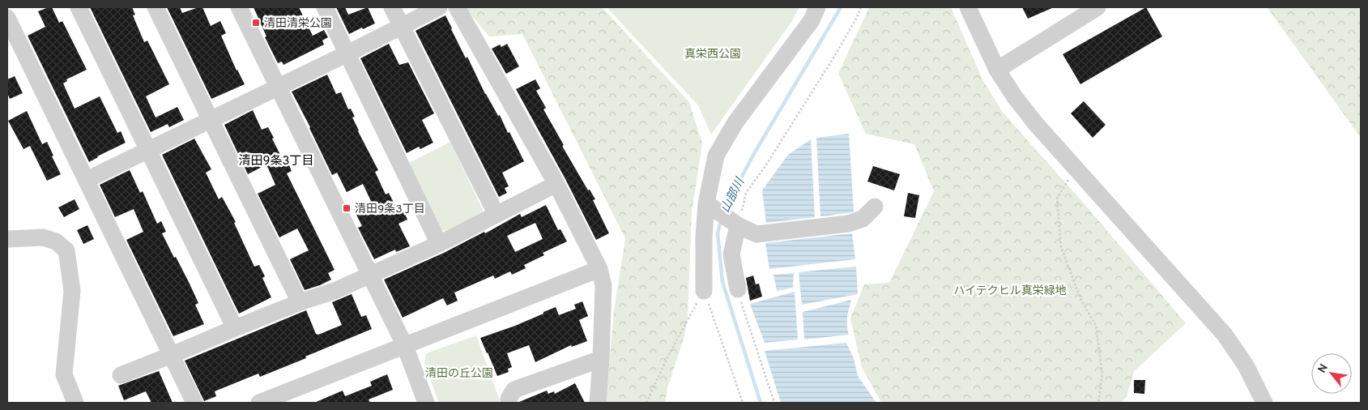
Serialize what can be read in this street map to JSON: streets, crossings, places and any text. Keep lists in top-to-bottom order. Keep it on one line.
{"districts":["清田9条3丁目"],"water":["山部川"],"parks":["真栄西公園","ハイテクヒル真栄緑地","清田の丘公園"],"places":{"transit":["清田清栄公園","清田9条3丁目"]},"north":"top left"}
